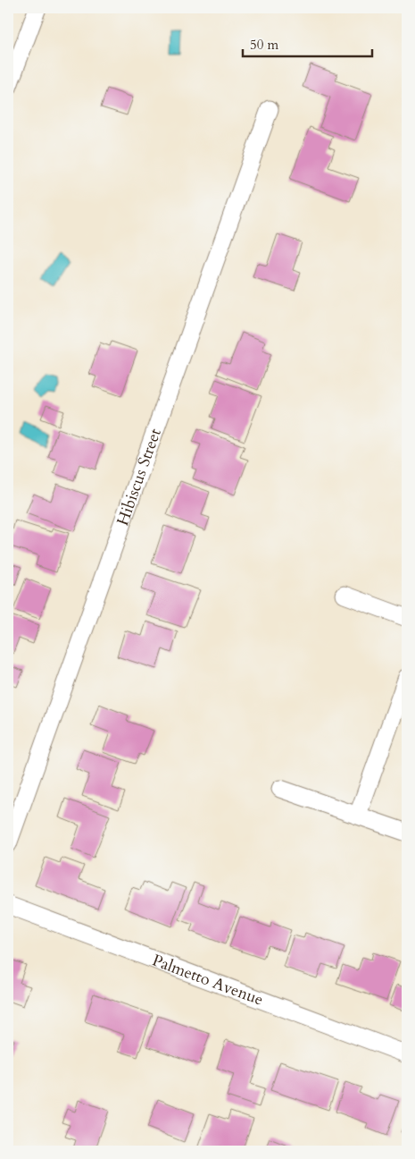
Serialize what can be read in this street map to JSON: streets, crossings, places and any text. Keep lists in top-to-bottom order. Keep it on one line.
{"streets":{"street":["Hibiscus Street","Palmetto Avenue"]},"scale_bar":"50 m"}
